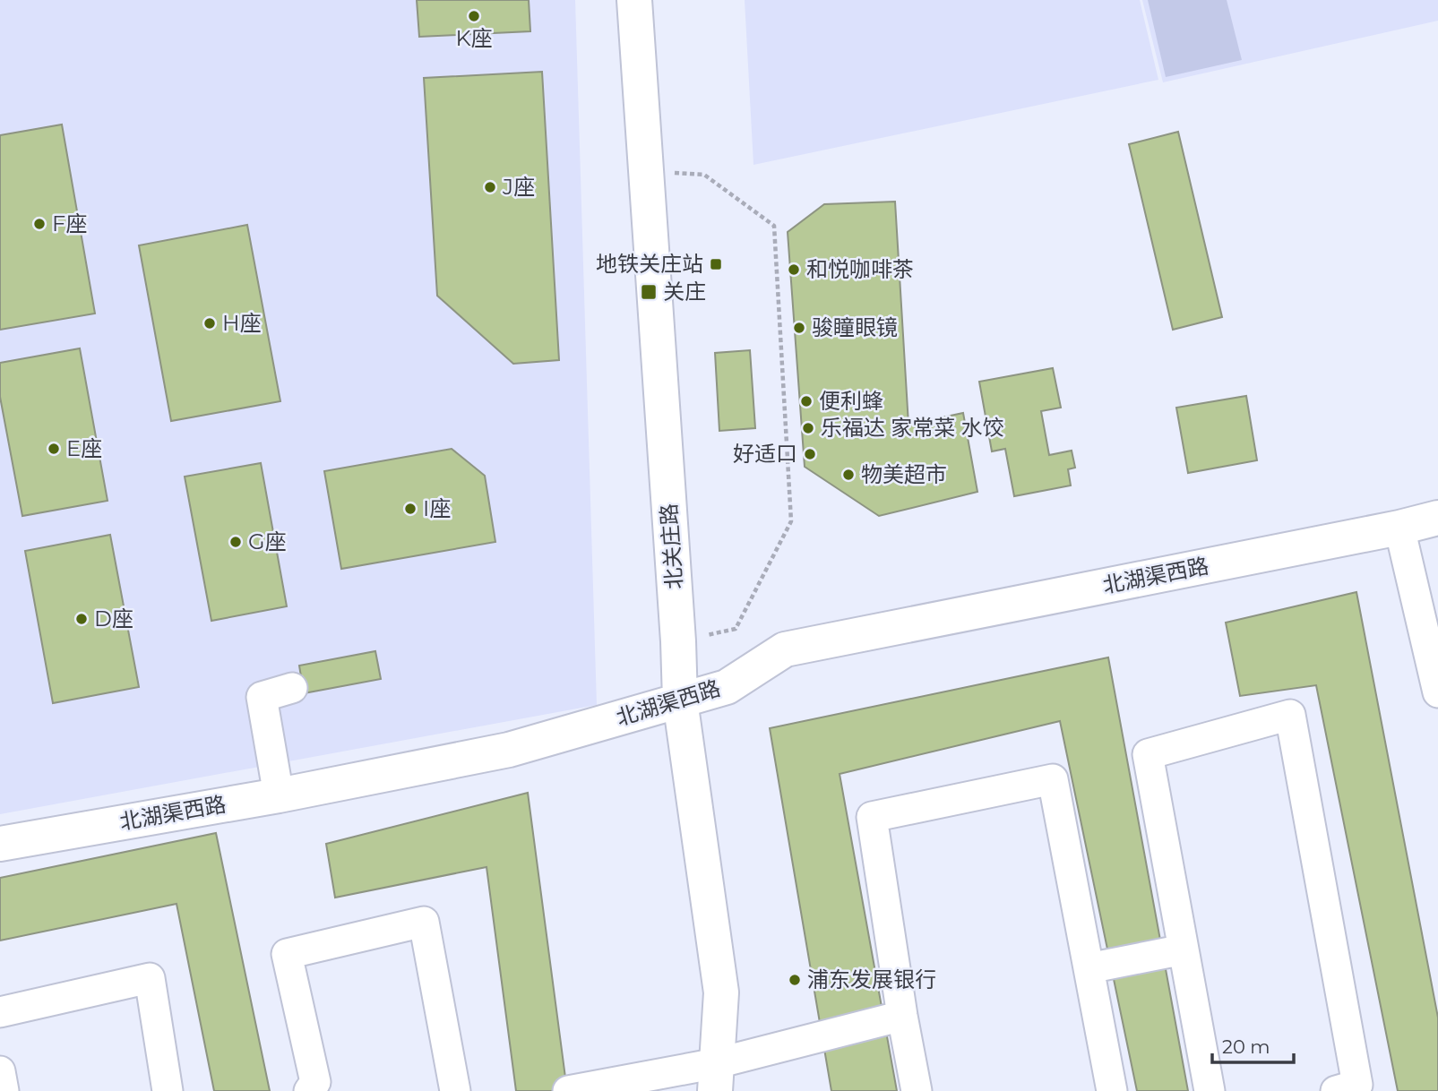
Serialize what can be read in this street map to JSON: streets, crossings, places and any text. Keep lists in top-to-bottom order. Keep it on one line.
{"streets":{"street":["北关庄路","北湖渠西路"]},"crossings":[["北关庄路","北湖渠西路"]],"places":{"other":["K座","J座","F座","和悦咖啡茶","H座","骏瞳眼镜","便利蜂","乐福达 家常菜 水饺","E座","好适口","物美超市","I座","G座","D座","浦东发展银行"],"transit":["地铁关庄站","关庄"]},"scale_bar":"20 m"}
